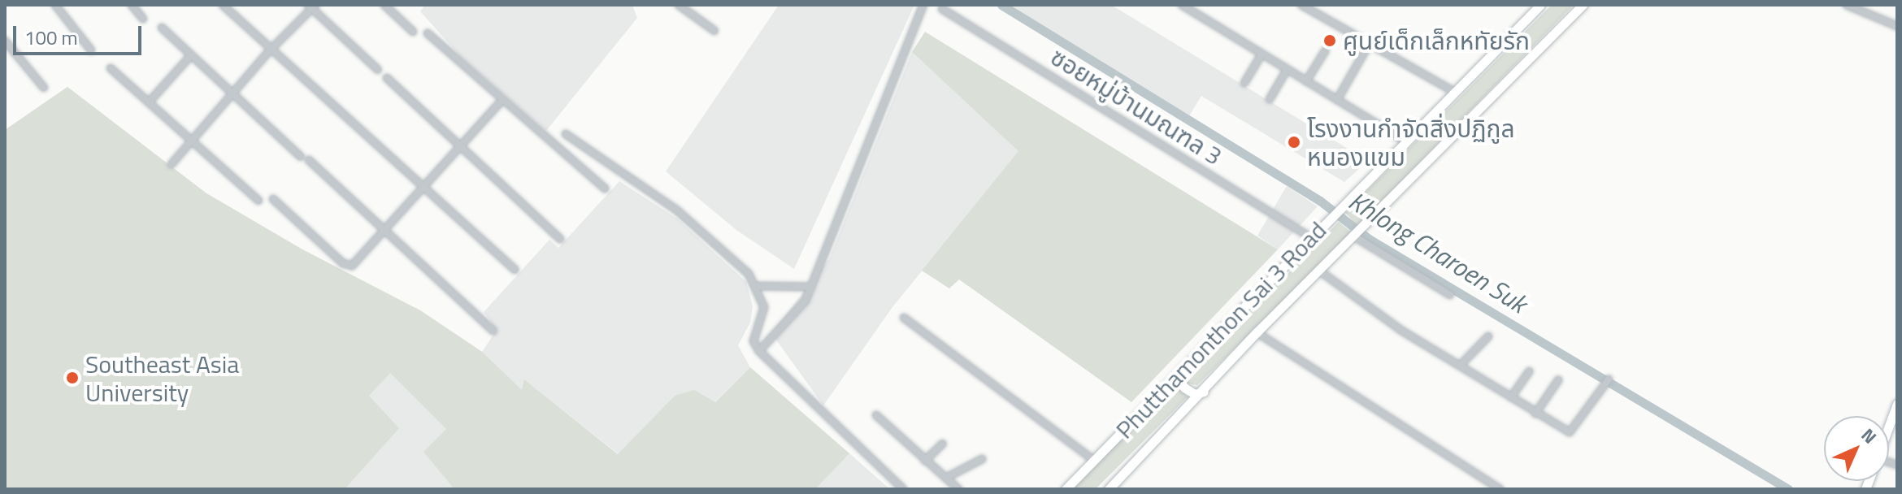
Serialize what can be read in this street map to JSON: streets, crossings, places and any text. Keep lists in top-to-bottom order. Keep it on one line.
{"streets":{"main road":["Phutthamonthon Sai 3 Road"],"street":["ซอยหมู่บ้านมณฑล 3"]},"crossings":[["ซอยหมู่บ้านมณฑล 3","Phutthamonthon Sai 3 Road"]],"water":["Khlong Charoen Suk"],"places":["ศูนย์เด็กเล็กหทัยรัก","โรงงานกำจัดสิ่งปฏิกูล หนองแขม","Southeast Asia University"],"scale_bar":"100 m","north":"top right"}
